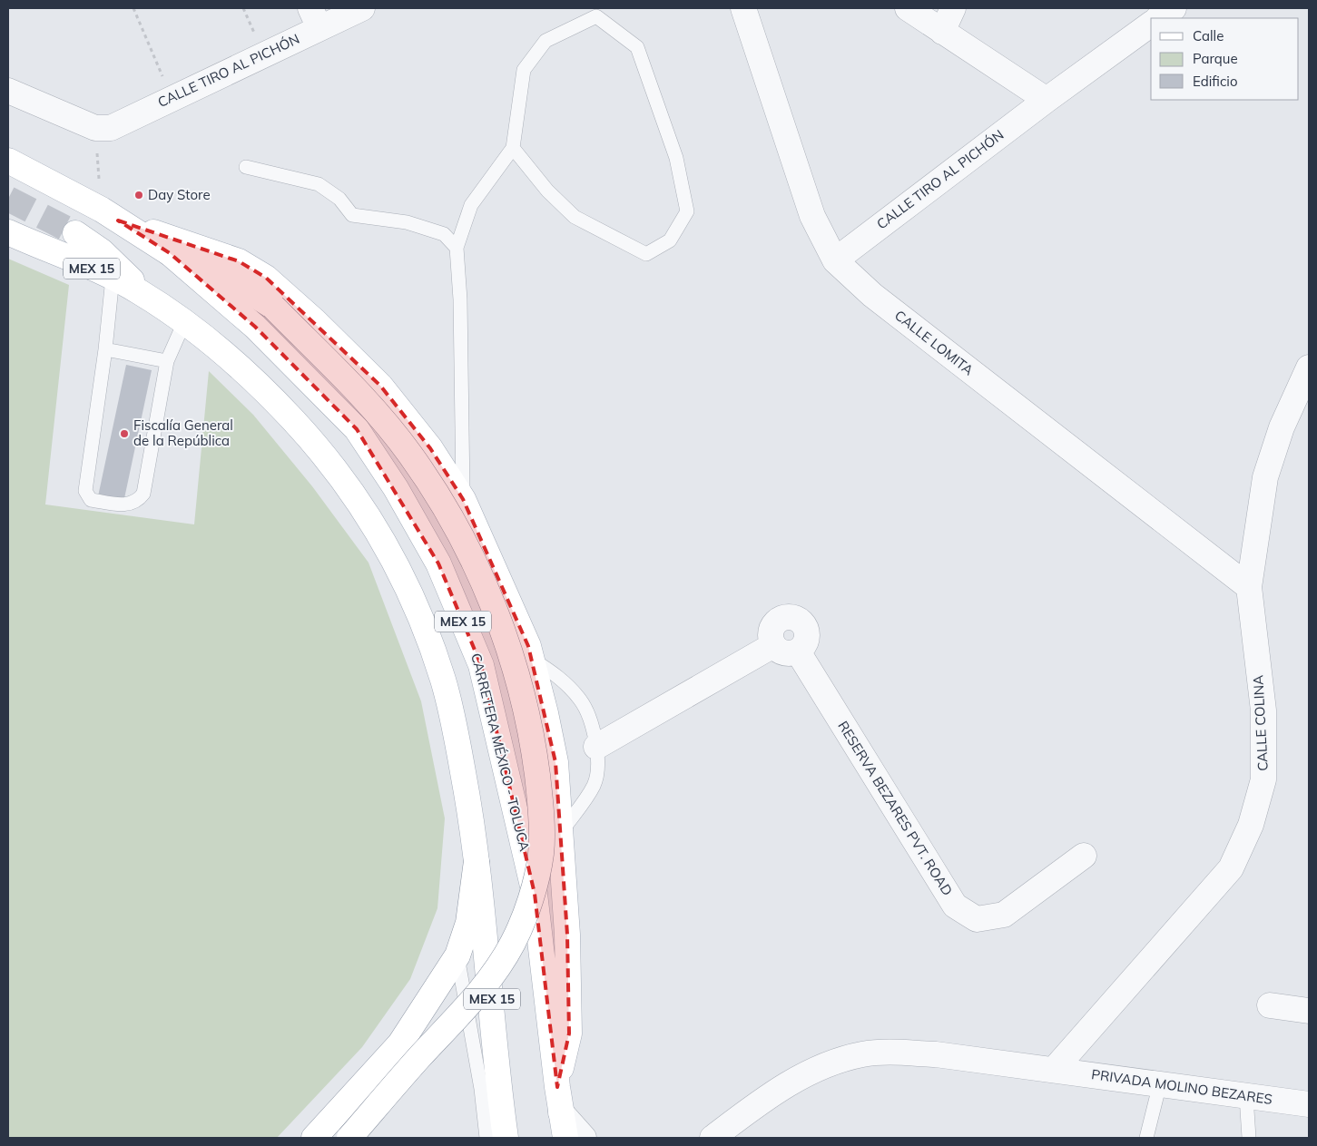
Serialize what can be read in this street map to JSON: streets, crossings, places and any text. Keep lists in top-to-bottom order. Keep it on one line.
{"streets":{"main road":["MEX 15","CARRETERA MÉXICO - TOLUCA"],"street":["CALLE TIRO AL PICHÓN","CALLE LOMITA","CALLE COLINA","RESERVA BEZARES PVT. ROAD","PRIVADA MOLINO BEZARES"]},"crossings":[["CALLE TIRO AL PICHÓN","CALLE LOMITA"],["CALLE LOMITA","CALLE COLINA"],["CALLE COLINA","PRIVADA MOLINO BEZARES"]],"places":["Day Store","Fiscalía General de la República"],"legend":["Calle","Parque","Edificio"]}
